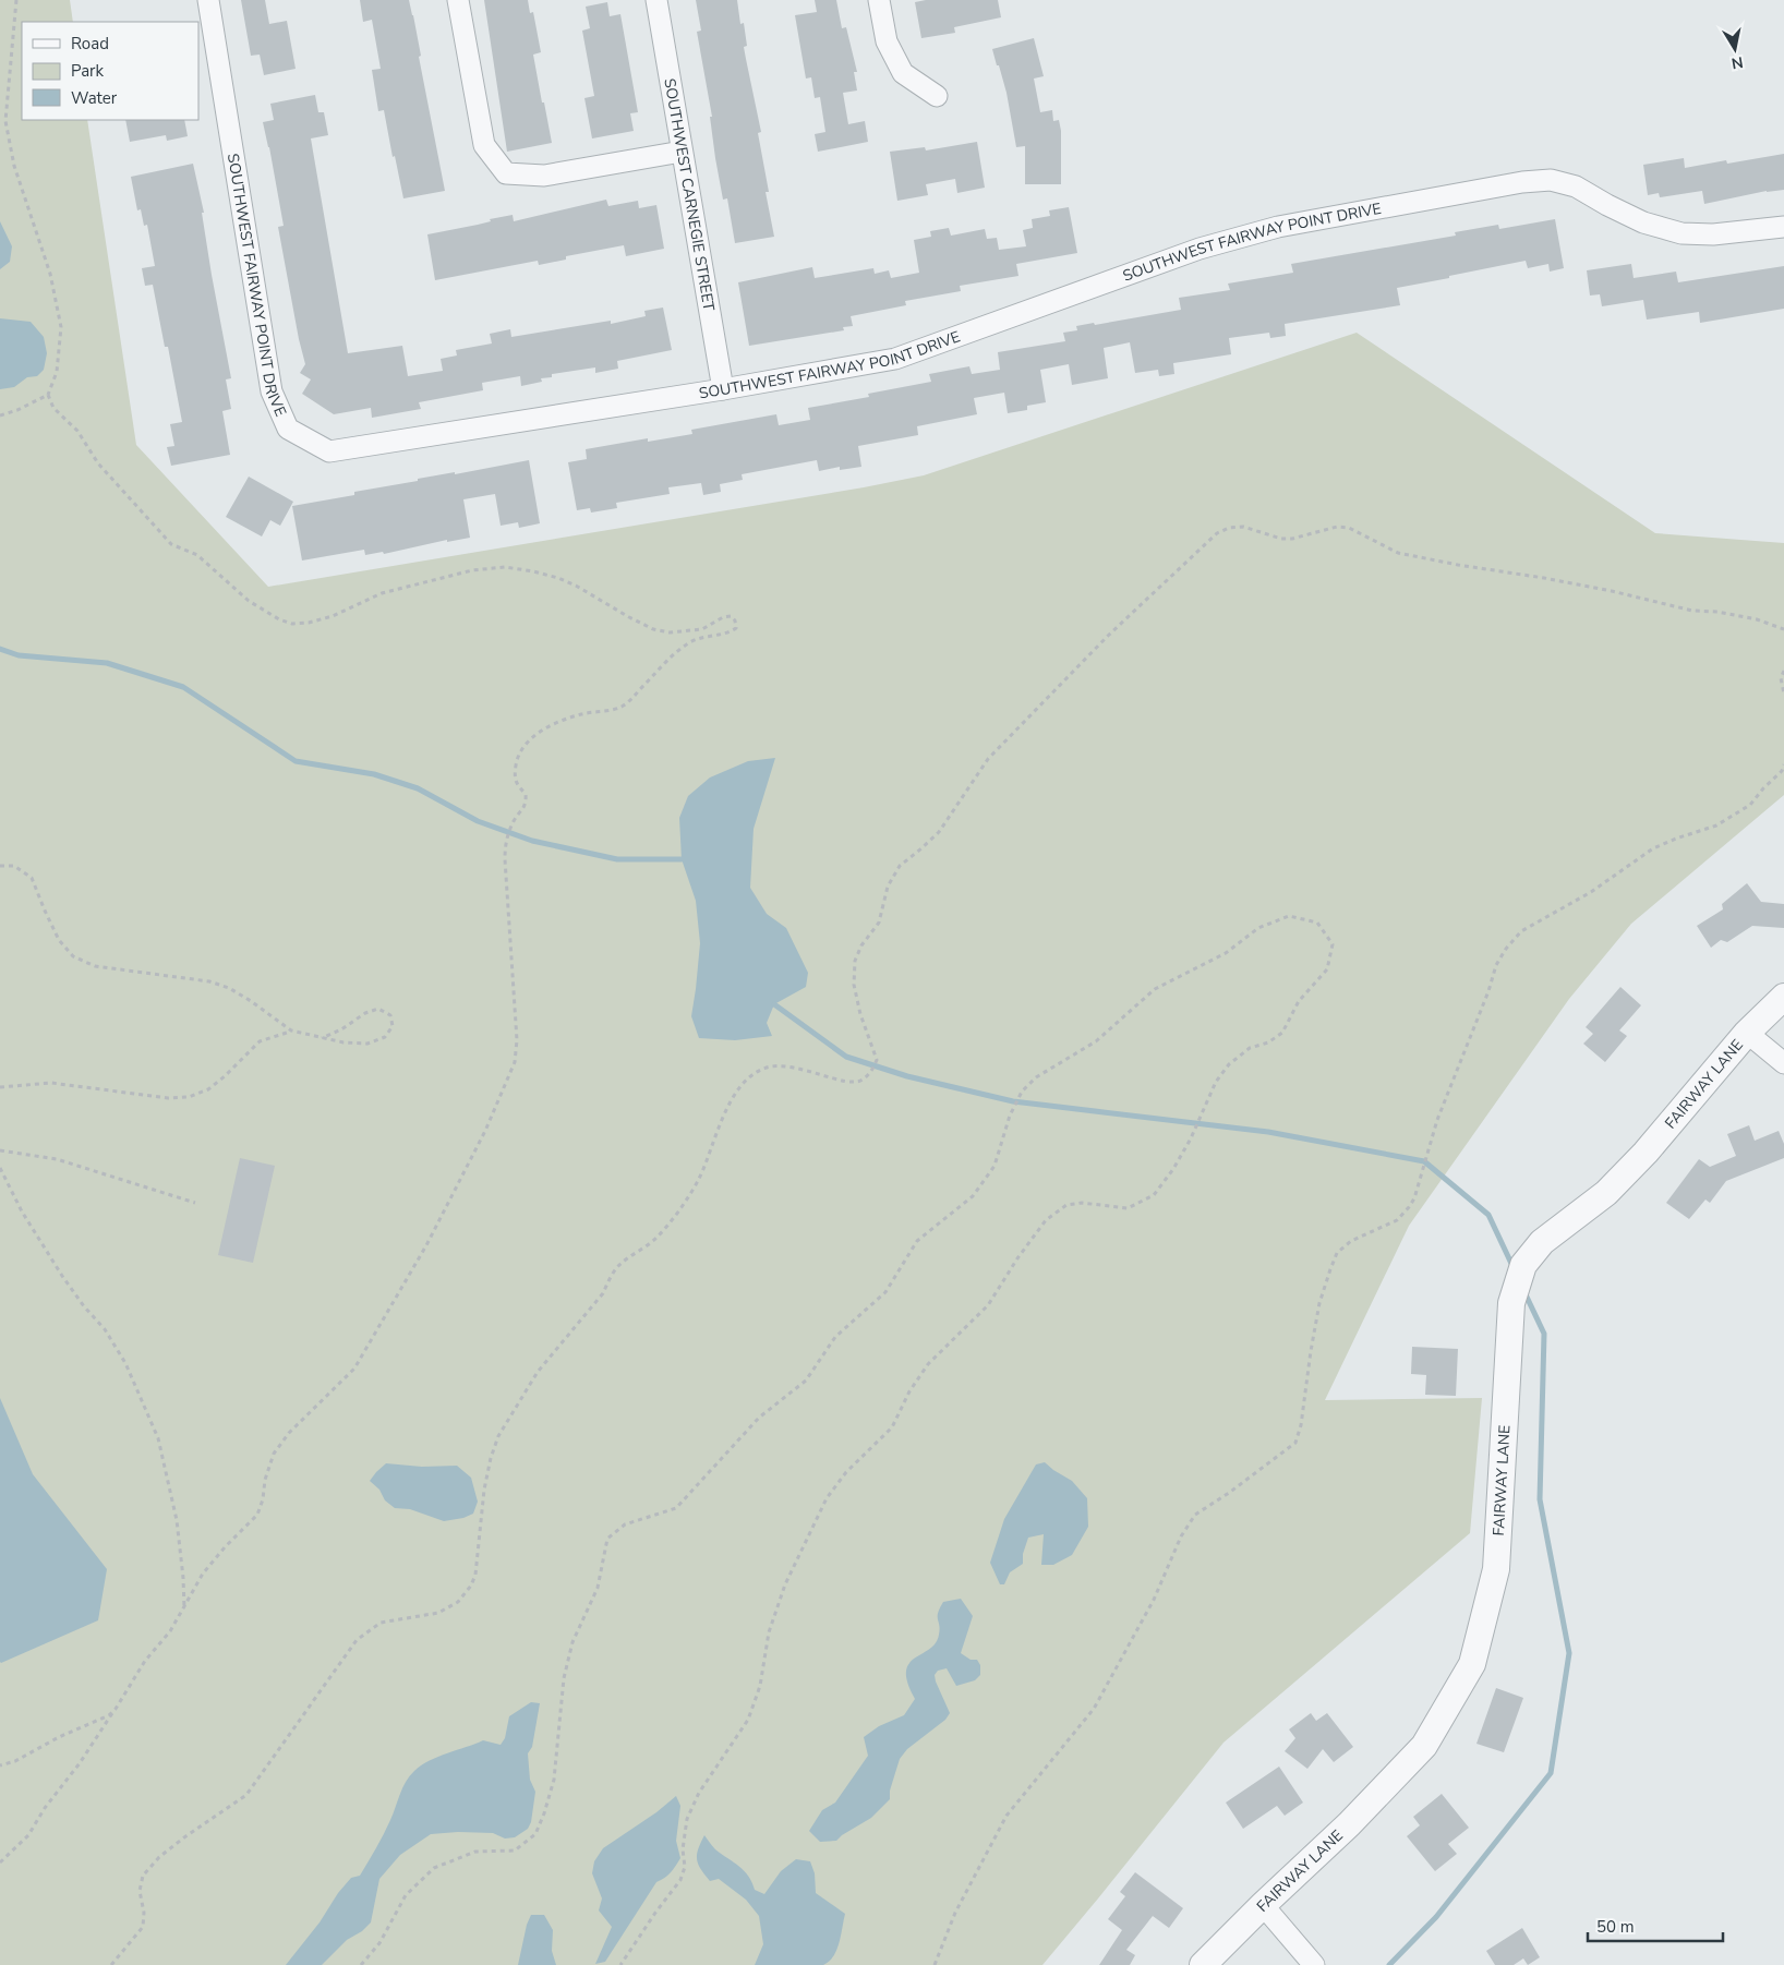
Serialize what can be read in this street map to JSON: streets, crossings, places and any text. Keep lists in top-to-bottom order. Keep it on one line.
{"streets":{"street":["SOUTHWEST CARNEGIE STREET","SOUTHWEST FAIRWAY POINT DRIVE","FAIRWAY LANE"]},"crossings":[["SOUTHWEST CARNEGIE STREET","SOUTHWEST FAIRWAY POINT DRIVE"]],"legend":["Road","Park","Water"],"scale_bar":"50 m","north":"bottom"}
